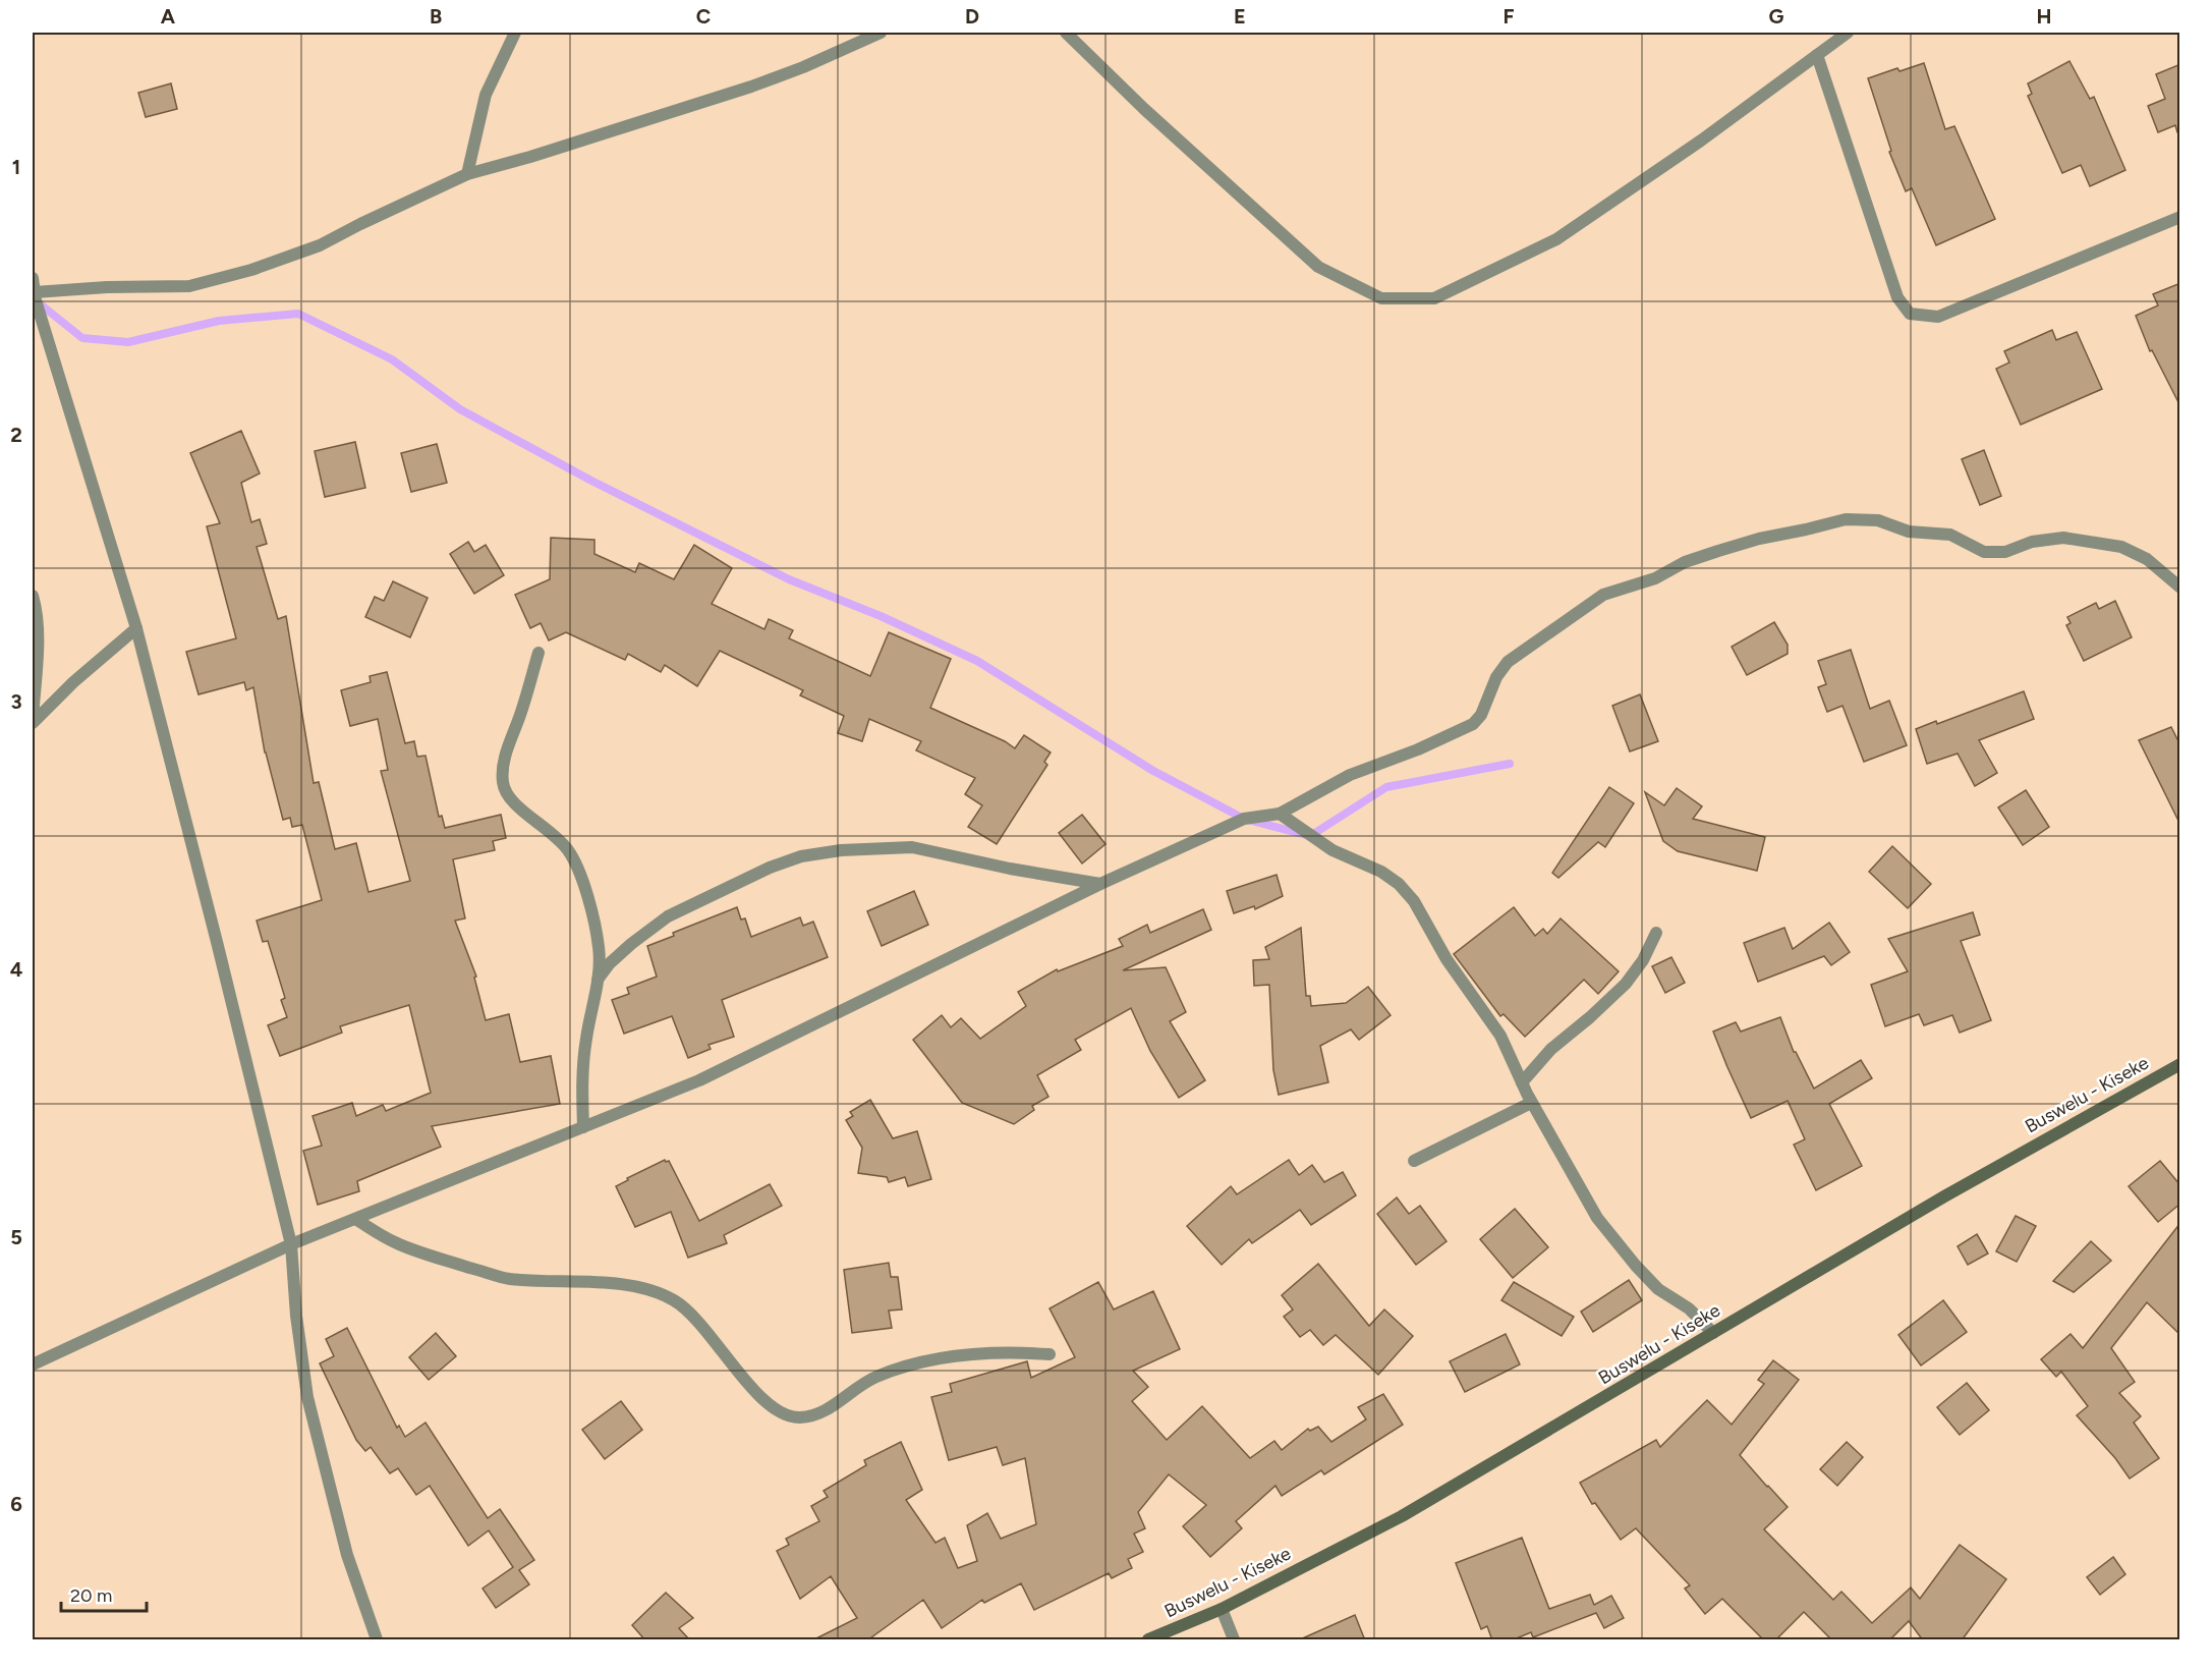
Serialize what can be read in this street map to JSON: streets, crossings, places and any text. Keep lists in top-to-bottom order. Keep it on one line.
{"streets":{"main road":["Buswelu - Kiseke"]},"scale_bar":"20 m","grid":{"columns":["A","B","C","D","E","F","G","H"],"rows":["1","2","3","4","5","6"]}}
